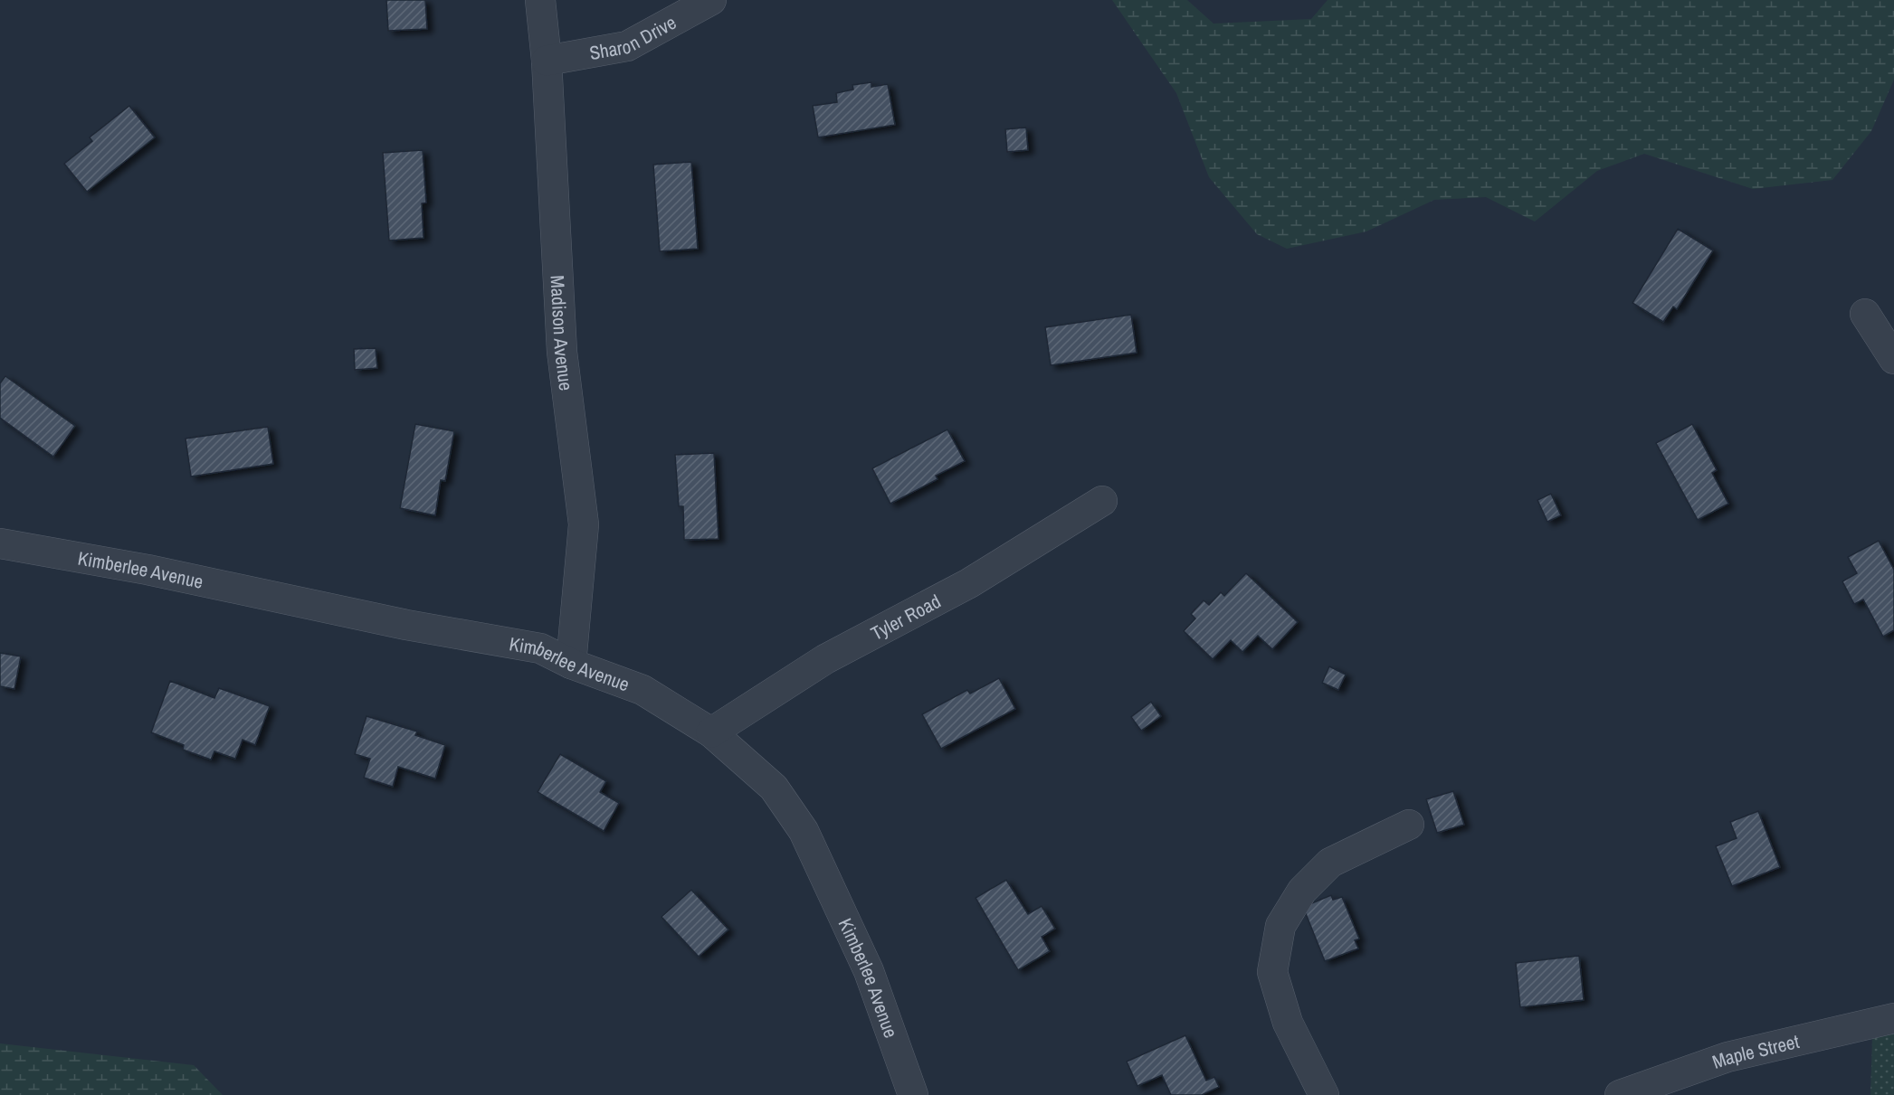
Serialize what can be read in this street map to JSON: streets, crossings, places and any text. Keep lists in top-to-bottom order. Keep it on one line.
{"streets":{"street":["Sharon Drive","Madison Avenue","Kimberlee Avenue","Tyler Road","Maple Street"]},"crossings":[["Sharon Drive","Madison Avenue"],["Madison Avenue","Kimberlee Avenue"],["Kimberlee Avenue","Tyler Road"]]}
